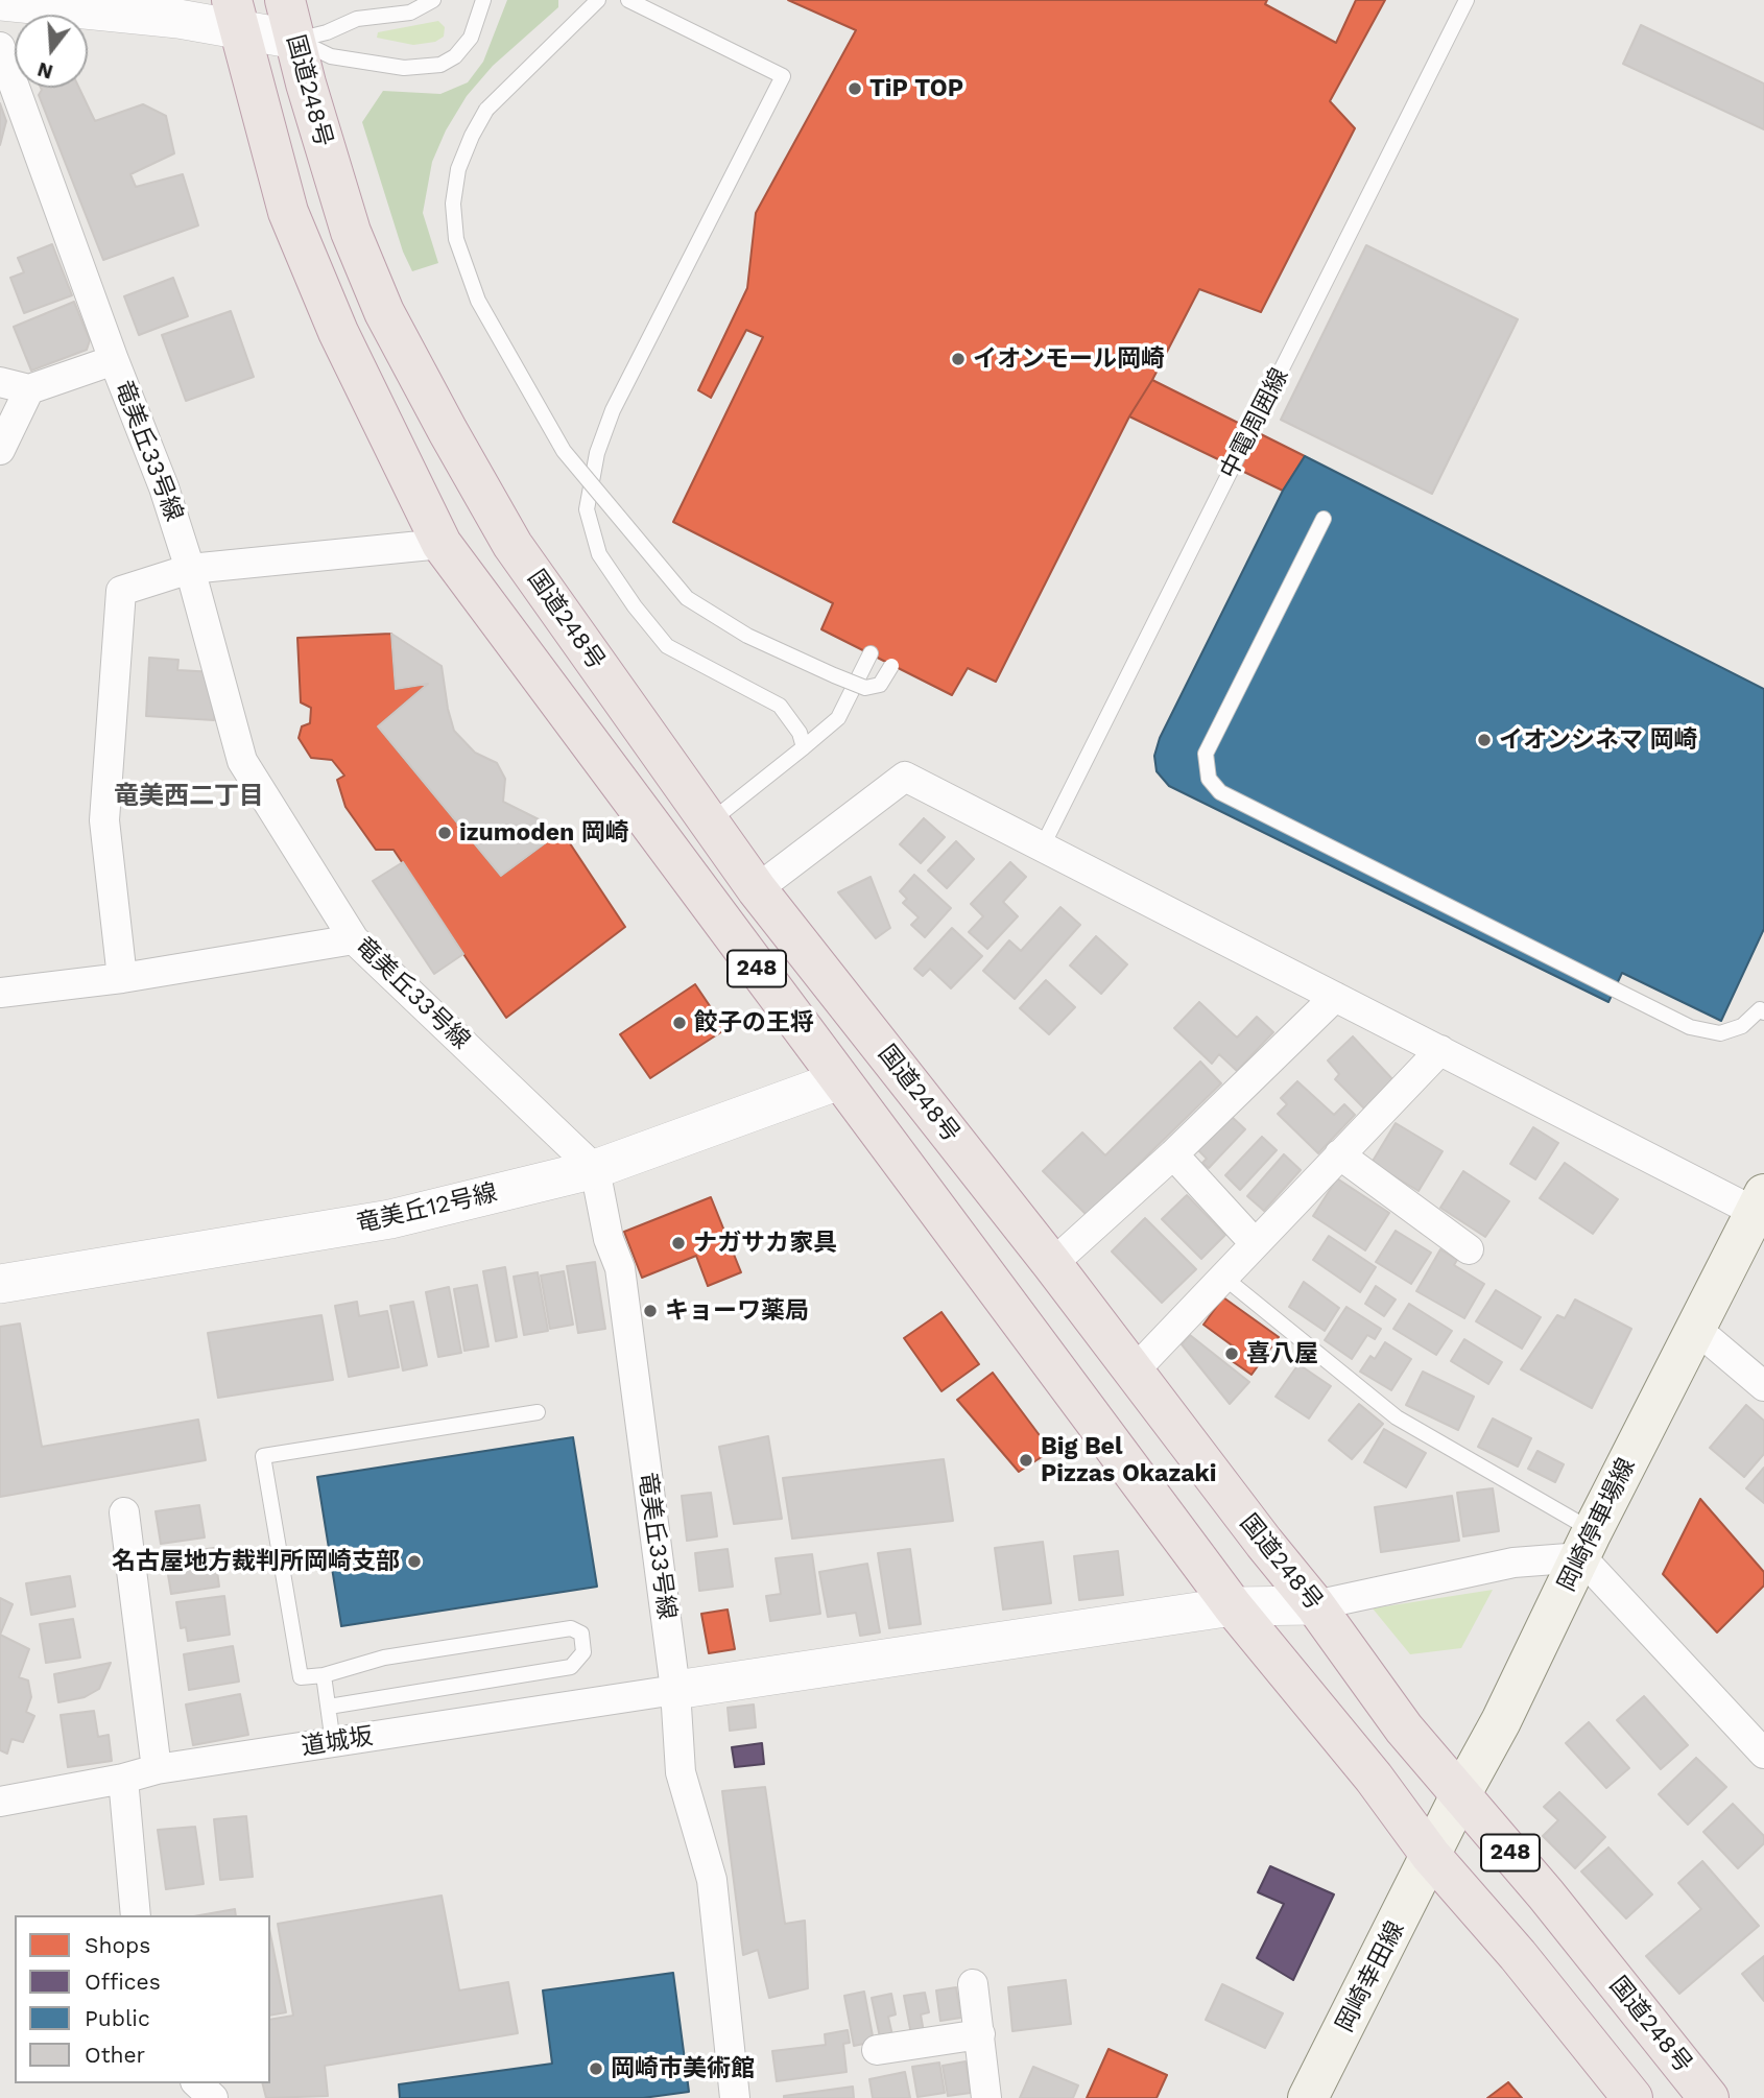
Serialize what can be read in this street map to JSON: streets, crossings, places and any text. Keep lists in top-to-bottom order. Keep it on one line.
{"streets":{"highway":["国道248号","248"],"main road":["岡崎停車場線","岡崎幸田線"],"street":["竜美丘33号線","竜美丘12号線","道城坂"],"lane":["中電周囲線"]},"crossings":[["国道248号","岡崎停車場線"],["竜美丘33号線","竜美丘12号線"],["竜美丘33号線","道城坂"],["248","竜美丘12号線"],["248","岡崎停車場線"],["248","岡崎幸田線"],["岡崎停車場線","岡崎幸田線"]],"districts":["竜美西二丁目"],"places":["TiP TOP","イオンモール岡崎","イオンシネマ 岡崎","izumoden 岡崎","餃子の王将","ナガサカ家具","キョーワ薬局","喜八屋","Big Bel Pizzas Okazaki","名古屋地方裁判所岡崎支部","岡崎市美術館"],"legend":["Shops","Offices","Public","Other"],"north":"bottom"}
